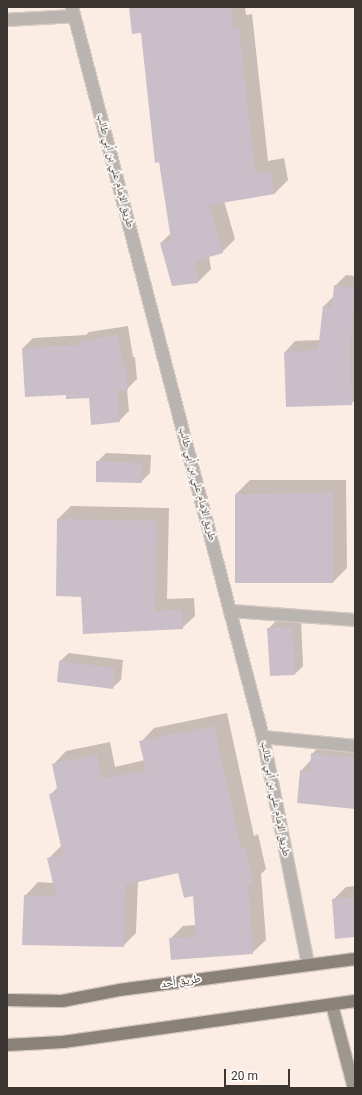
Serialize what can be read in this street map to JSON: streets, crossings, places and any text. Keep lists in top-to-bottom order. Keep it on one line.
{"streets":{"main road":["طريق أحد"],"street":["طريق الإمام علي بن أبي طالب"]},"crossings":[["طريق الإمام علي بن أبي طالب","طريق أحد"]],"scale_bar":"20 m"}
